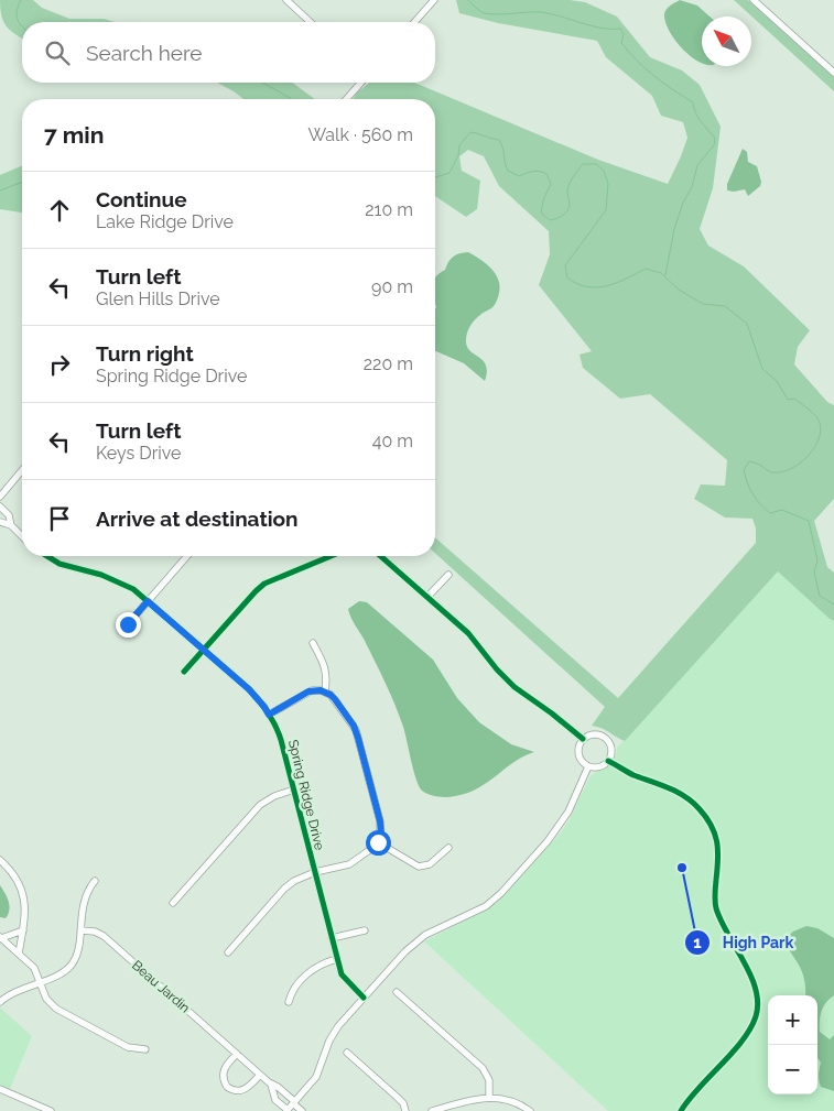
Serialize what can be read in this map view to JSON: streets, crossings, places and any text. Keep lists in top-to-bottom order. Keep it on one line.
{"streets":{"street":["Spring Ridge Drive","Beau Jardin"]},"places":["High Park"],"north":"top left","page":{"search":"Search here","heading":["7 min","Walk · 560 m"],"list":[["Continue","Lake Ridge Drive","210 m"],["Turn left","Glen Hills Drive","90 m"],["Turn right","Spring Ridge Drive","220 m"],["Turn left","Keys Drive","40 m"],"Arrive at destination"],"map_buttons":["+","−"]}}
